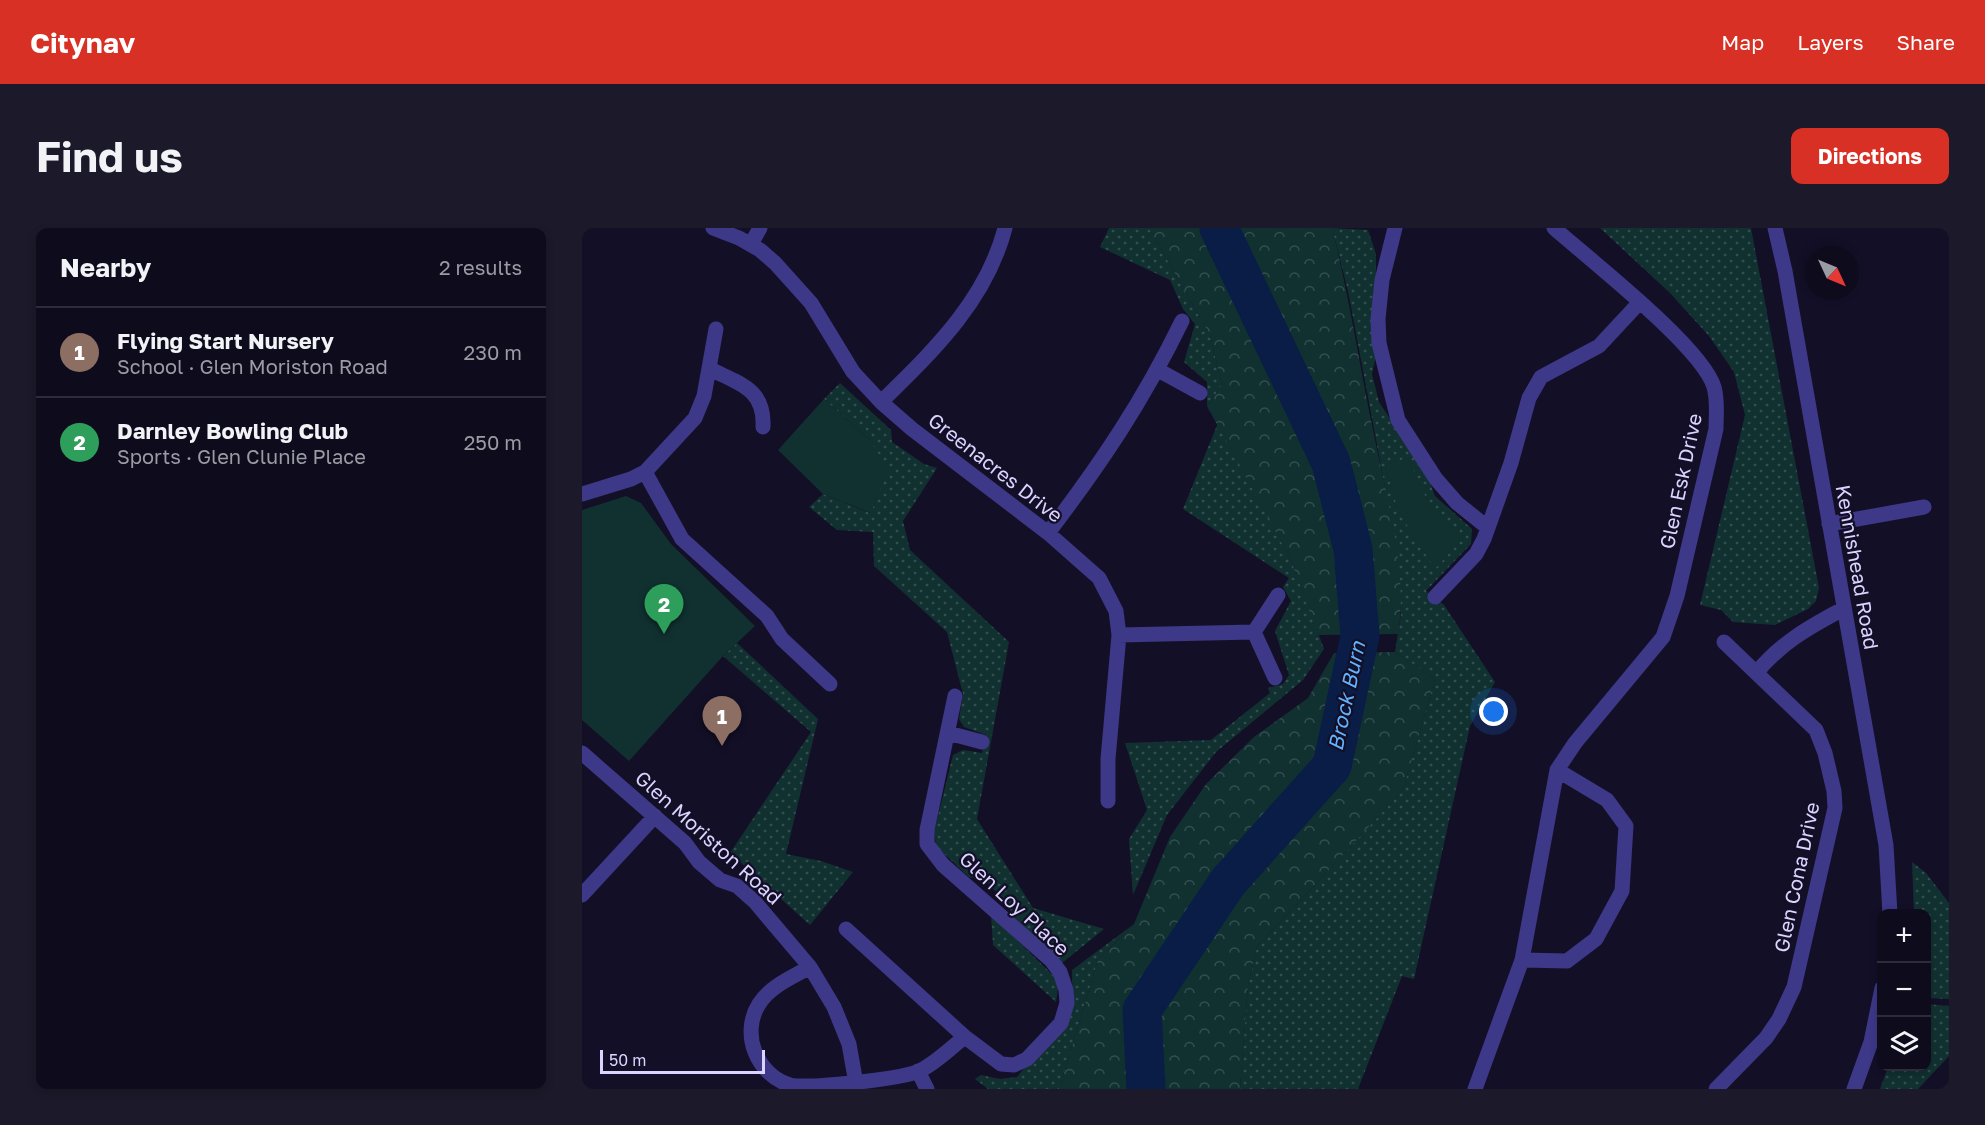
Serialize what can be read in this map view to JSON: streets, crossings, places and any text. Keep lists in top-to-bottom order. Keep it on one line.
{"streets":{"street":["Greenacres Drive","Glen Esk Drive","Kennishead Road","Glen Moriston Road","Glen Cona Drive","Glen Loy Place"]},"water":["Brock Burn"],"scale_bar":"50 m","north":"bottom right","page":{"header":"Citynav","nav":["Map","Layers","Share"],"buttons":"Directions","title":"Find us","heading":["Nearby","2 results"],"list":[{"mark":"1","name":"Flying Start Nursery","note":"School · Glen Moriston Road","value":"230 m"},{"mark":"2","name":"Darnley Bowling Club","note":"Sports · Glen Clunie Place","value":"250 m"}],"pins":["2","1"],"map_buttons":["+","−"],"scale":"50 m"}}
